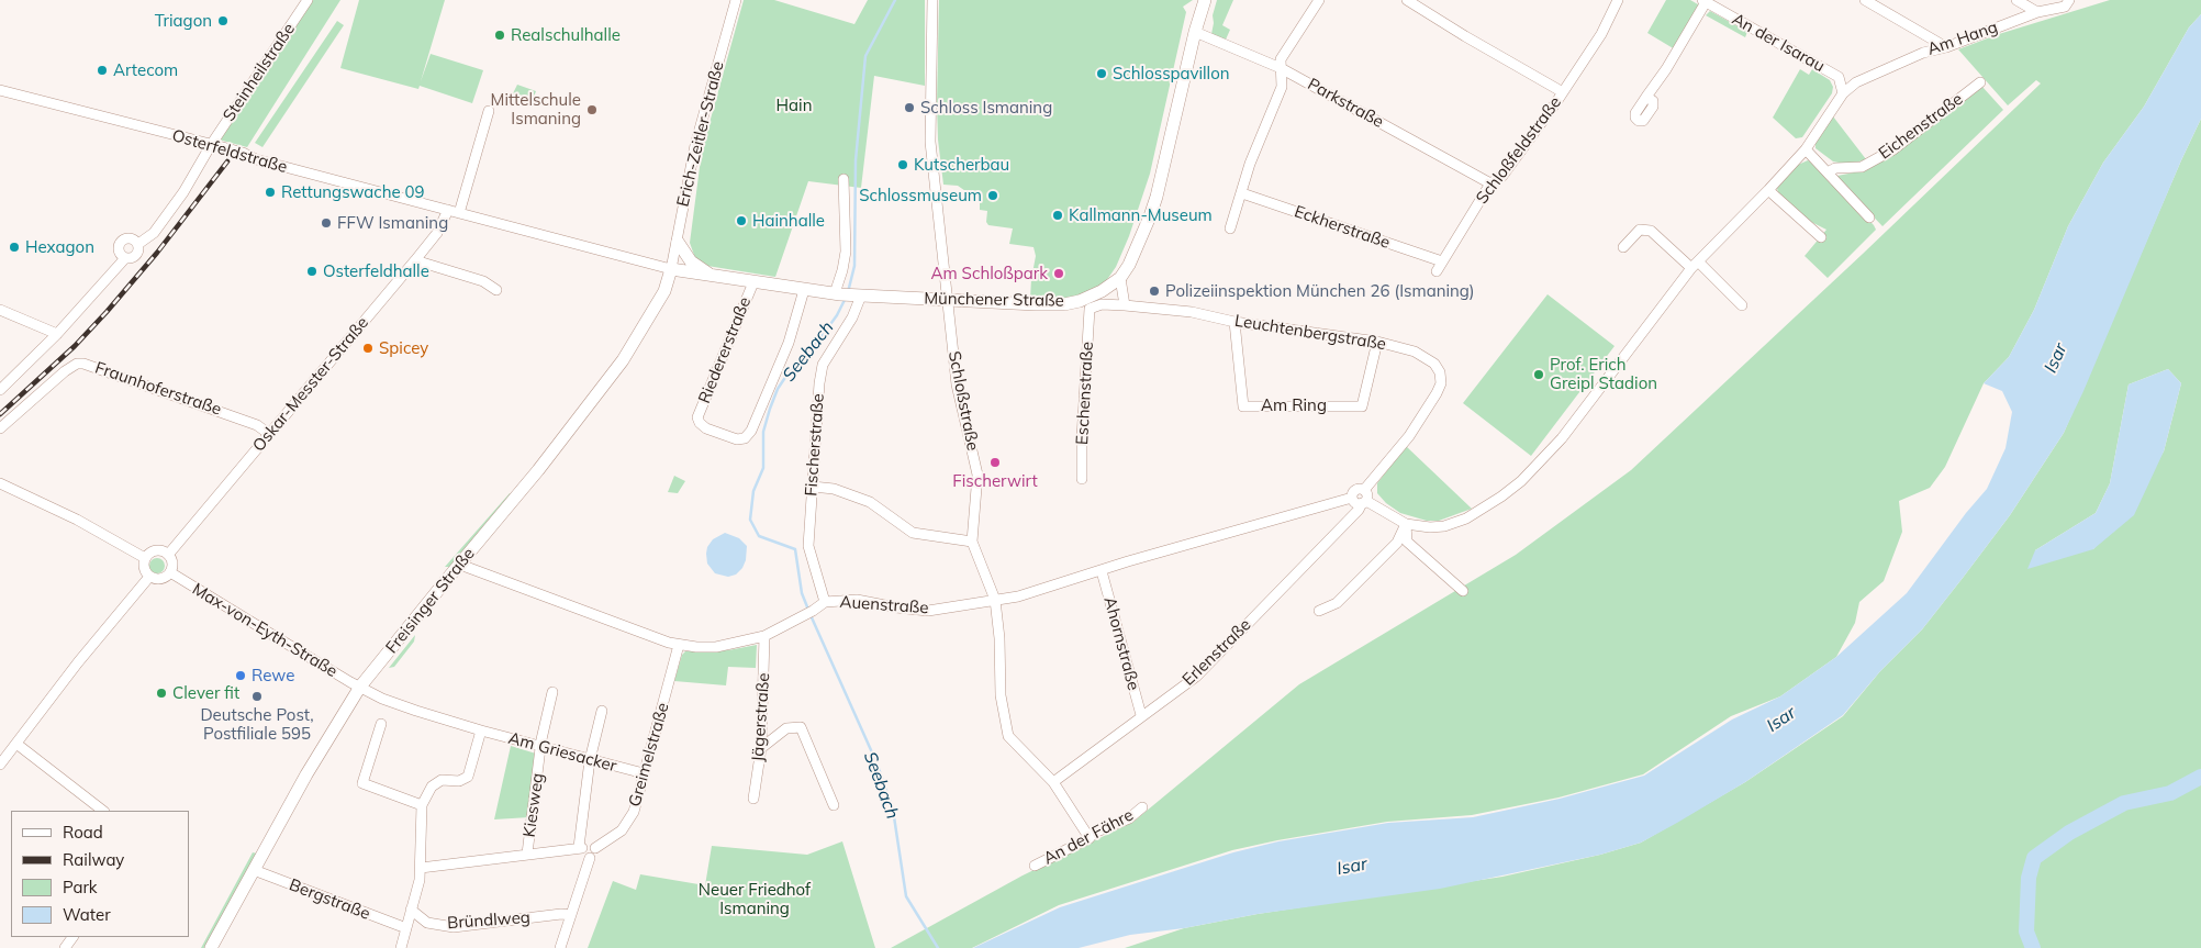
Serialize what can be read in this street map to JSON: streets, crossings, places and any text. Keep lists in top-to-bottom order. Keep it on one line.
{"streets":{"main road":["Münchener Straße","Freisinger Straße"],"street":["Am Hang","An der Isarau","Steinheilstraße","Parkstraße","Eichenstraße","Erich-Zeitler-Straße","Schloßfeldstraße","Osterfeldstraße","Eckherstraße","Leuchtenbergstraße","Riedererstraße","Oskar-Messter-Straße","Fraunhoferstraße","Eschenstraße","Schloßstraße","Am Ring","Fischerstraße","Auenstraße","Max-von-Eyth-Straße","Ahornstraße","Erlenstraße","Jägerstraße","Am Griesacker","Greimelstraße","Kiesweg","An der Fähre","Bergstraße","Bründlweg"]},"crossings":[["Am Hang","An der Isarau"],["Steinheilstraße","Osterfeldstraße"],["Parkstraße","Schloßfeldstraße"],["Parkstraße","Münchener Straße"],["Erich-Zeitler-Straße","Osterfeldstraße"],["Erich-Zeitler-Straße","Münchener Straße"],["Erich-Zeitler-Straße","Freisinger Straße"],["Schloßfeldstraße","Eckherstraße"],["Osterfeldstraße","Münchener Straße"],["Osterfeldstraße","Oskar-Messter-Straße"],["Osterfeldstraße","Freisinger Straße"],["Münchener Straße","Riedererstraße"],["Münchener Straße","Schloßstraße"],["Münchener Straße","Fischerstraße"],["Münchener Straße","Freisinger Straße"],["Leuchtenbergstraße","Am Ring"],["Leuchtenbergstraße","Auenstraße"],["Leuchtenbergstraße","Erlenstraße"],["Oskar-Messter-Straße","Fraunhoferstraße"],["Oskar-Messter-Straße","Max-von-Eyth-Straße"],["Schloßstraße","Auenstraße"],["Schloßstraße","Erlenstraße"],["Schloßstraße","An der Fähre"],["Fischerstraße","Auenstraße"],["Freisinger Straße","Auenstraße"],["Freisinger Straße","Max-von-Eyth-Straße"],["Freisinger Straße","Am Griesacker"],["Freisinger Straße","Bergstraße"],["Auenstraße","Ahornstraße"],["Auenstraße","Erlenstraße"],["Auenstraße","Jägerstraße"],["Auenstraße","Greimelstraße"],["Max-von-Eyth-Straße","Am Griesacker"],["Ahornstraße","Erlenstraße"],["Am Griesacker","Greimelstraße"],["Am Griesacker","Kiesweg"]],"water":["Seebach","Isar"],"parks":["Hain","Neuer Friedhof Ismaning"],"places":["Triagon","Realschulhalle","Artecom","Schlosspavillon","Schloss Ismaning","Mittelschule Ismaning","Kutscherbau","Rettungswache 09","Schlossmuseum","Kallmann-Museum","Hainhalle","FFW Ismaning","Hexagon","Osterfeldhalle","Am Schloßpark","Polizeiinspektion München 26 (Ismaning)","Spicey","Prof. Erich Greipl Stadion","Fischerwirt","Rewe","Clever fit","Deutsche Post, Postfiliale 595"],"legend":["Road","Railway","Park","Water"]}
